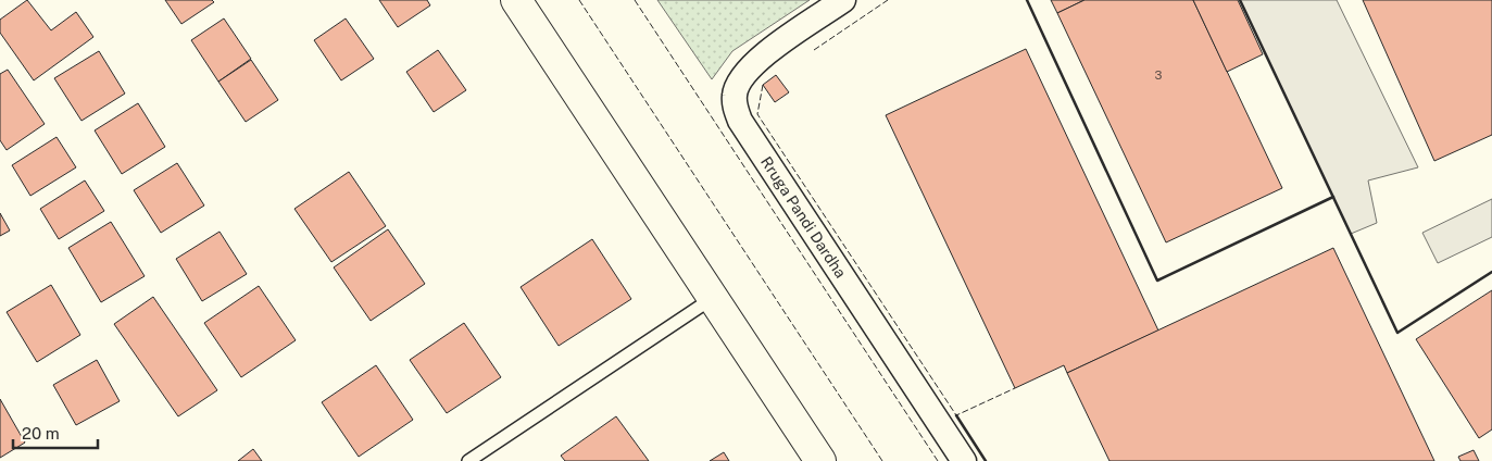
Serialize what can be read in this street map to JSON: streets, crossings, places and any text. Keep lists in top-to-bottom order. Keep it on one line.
{"streets":{"street":["Rruga Pandi Dardha"]},"house_numbers":["3"],"scale_bar":"20 m"}
